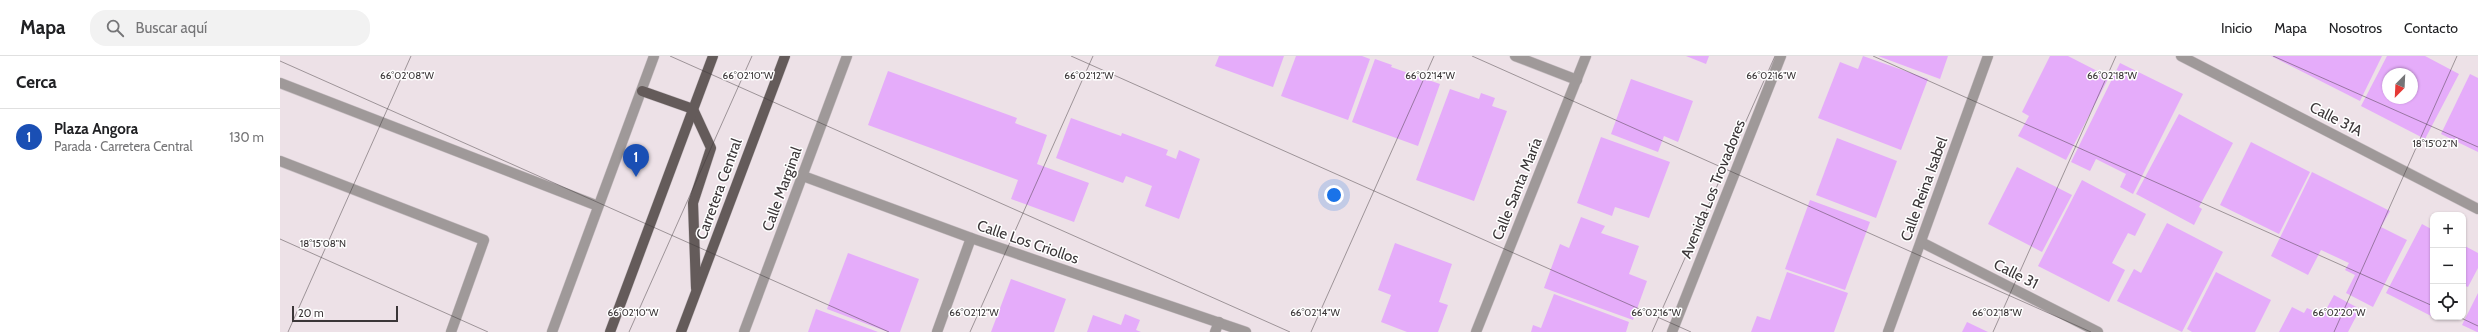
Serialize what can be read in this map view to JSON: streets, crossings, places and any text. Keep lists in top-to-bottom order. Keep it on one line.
{"streets":{"main road":["Carretera Central"],"street":["Calle 31A","Calle Marginal","Calle Santa María","Avenida Los Trovadores","Calle Reina Isabel","Calle Los Criollos","Calle 31"]},"crossings":[["Calle Marginal","Calle Los Criollos"],["Calle Reina Isabel","Calle 31"]],"scale_bar":"20 m","north":"bottom left","page":{"header":"Mapa","search":"Buscar aquí","nav":["Inicio","Mapa","Nosotros","Contacto"],"heading":"Cerca","list":[{"mark":"1","name":"Plaza Angora","note":"Parada · Carretera Central","value":"130 m"}],"pins":"1","map_buttons":["+","−"],"scale":"20 m"},"coordinates":["66°02'10\"W","66°02'14\"W","66°02'16\"W","66°02'08\"W","66°02'12\"W","66°02'18\"W","18°15'02\"N","18°15'08\"N","66°02'20\"W"]}
